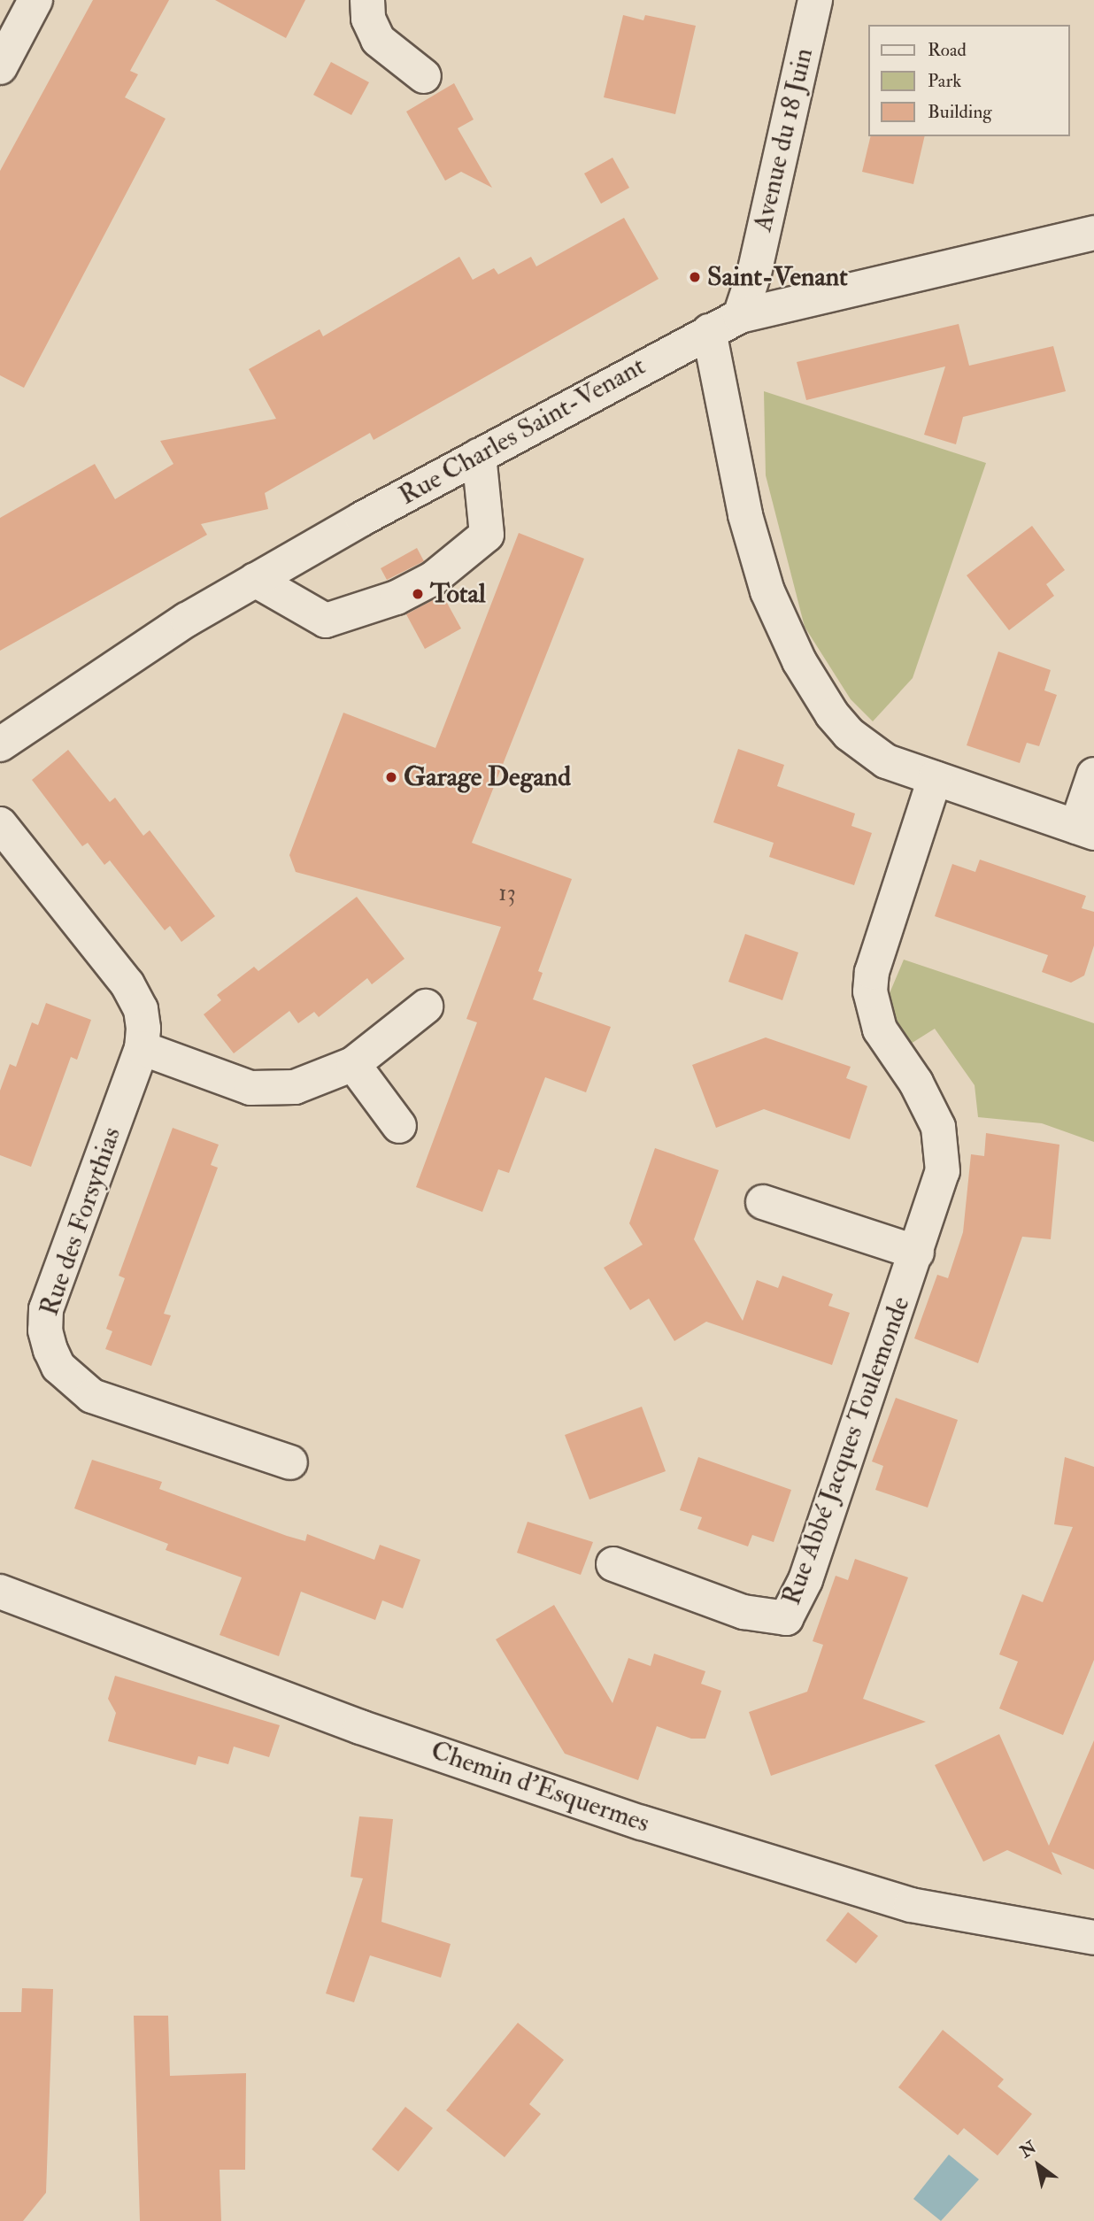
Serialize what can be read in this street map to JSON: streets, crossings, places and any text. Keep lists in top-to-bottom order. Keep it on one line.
{"streets":{"street":["Avenue du 18 Juin","Rue Charles Saint-Venant","Rue des Forsythias","Rue Abbé Jacques Toulemonde","Chemin d'Esquermes"]},"crossings":[["Avenue du 18 Juin","Rue Charles Saint-Venant"]],"places":["Saint-Venant","Total","Garage Degand"],"house_numbers":["13"],"legend":["Road","Park","Building"],"north":"top left"}
